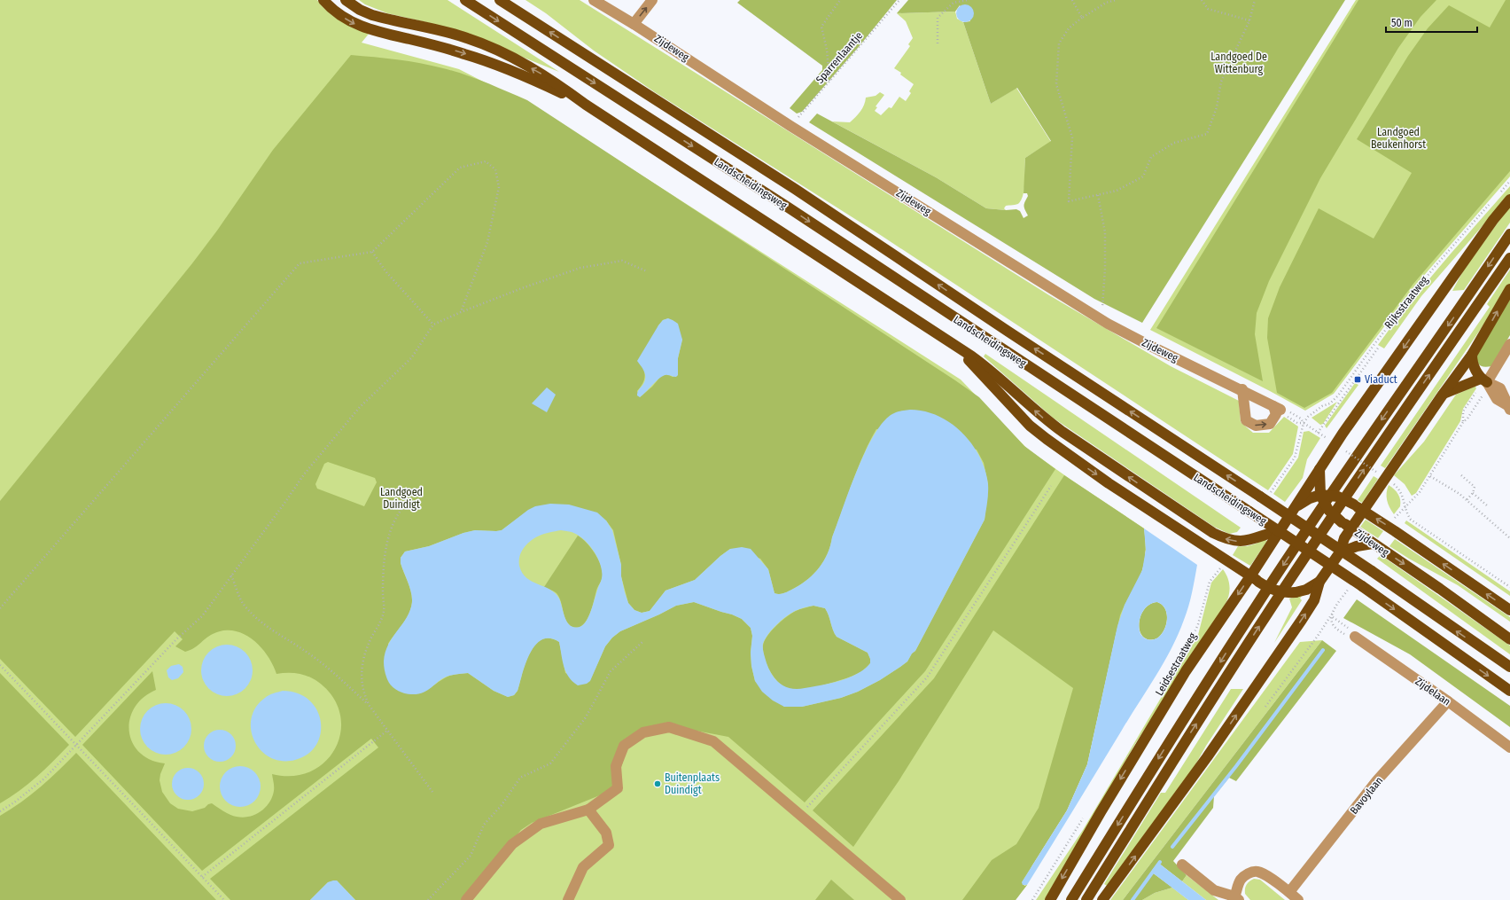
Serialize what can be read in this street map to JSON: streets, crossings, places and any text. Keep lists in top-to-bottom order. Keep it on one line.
{"streets":{"main road":["Zijdeweg","Landscheidingsweg"],"street":["Zijdelaan","Bavoylaan"],"path":["Sparrenlaantje","Rijksstraatweg","Leidsestraatweg"]},"crossings":[["Zijdeweg","Sparrenlaantje"],["Zijdelaan","Bavoylaan"]],"parks":["Landgoed De Wittenburg","Landgoed Beukenhorst","Landgoed Duindigt"],"places":{"transit":["Viaduct"],"other":["Buitenplaats Duindigt"]},"scale_bar":"50 m"}
